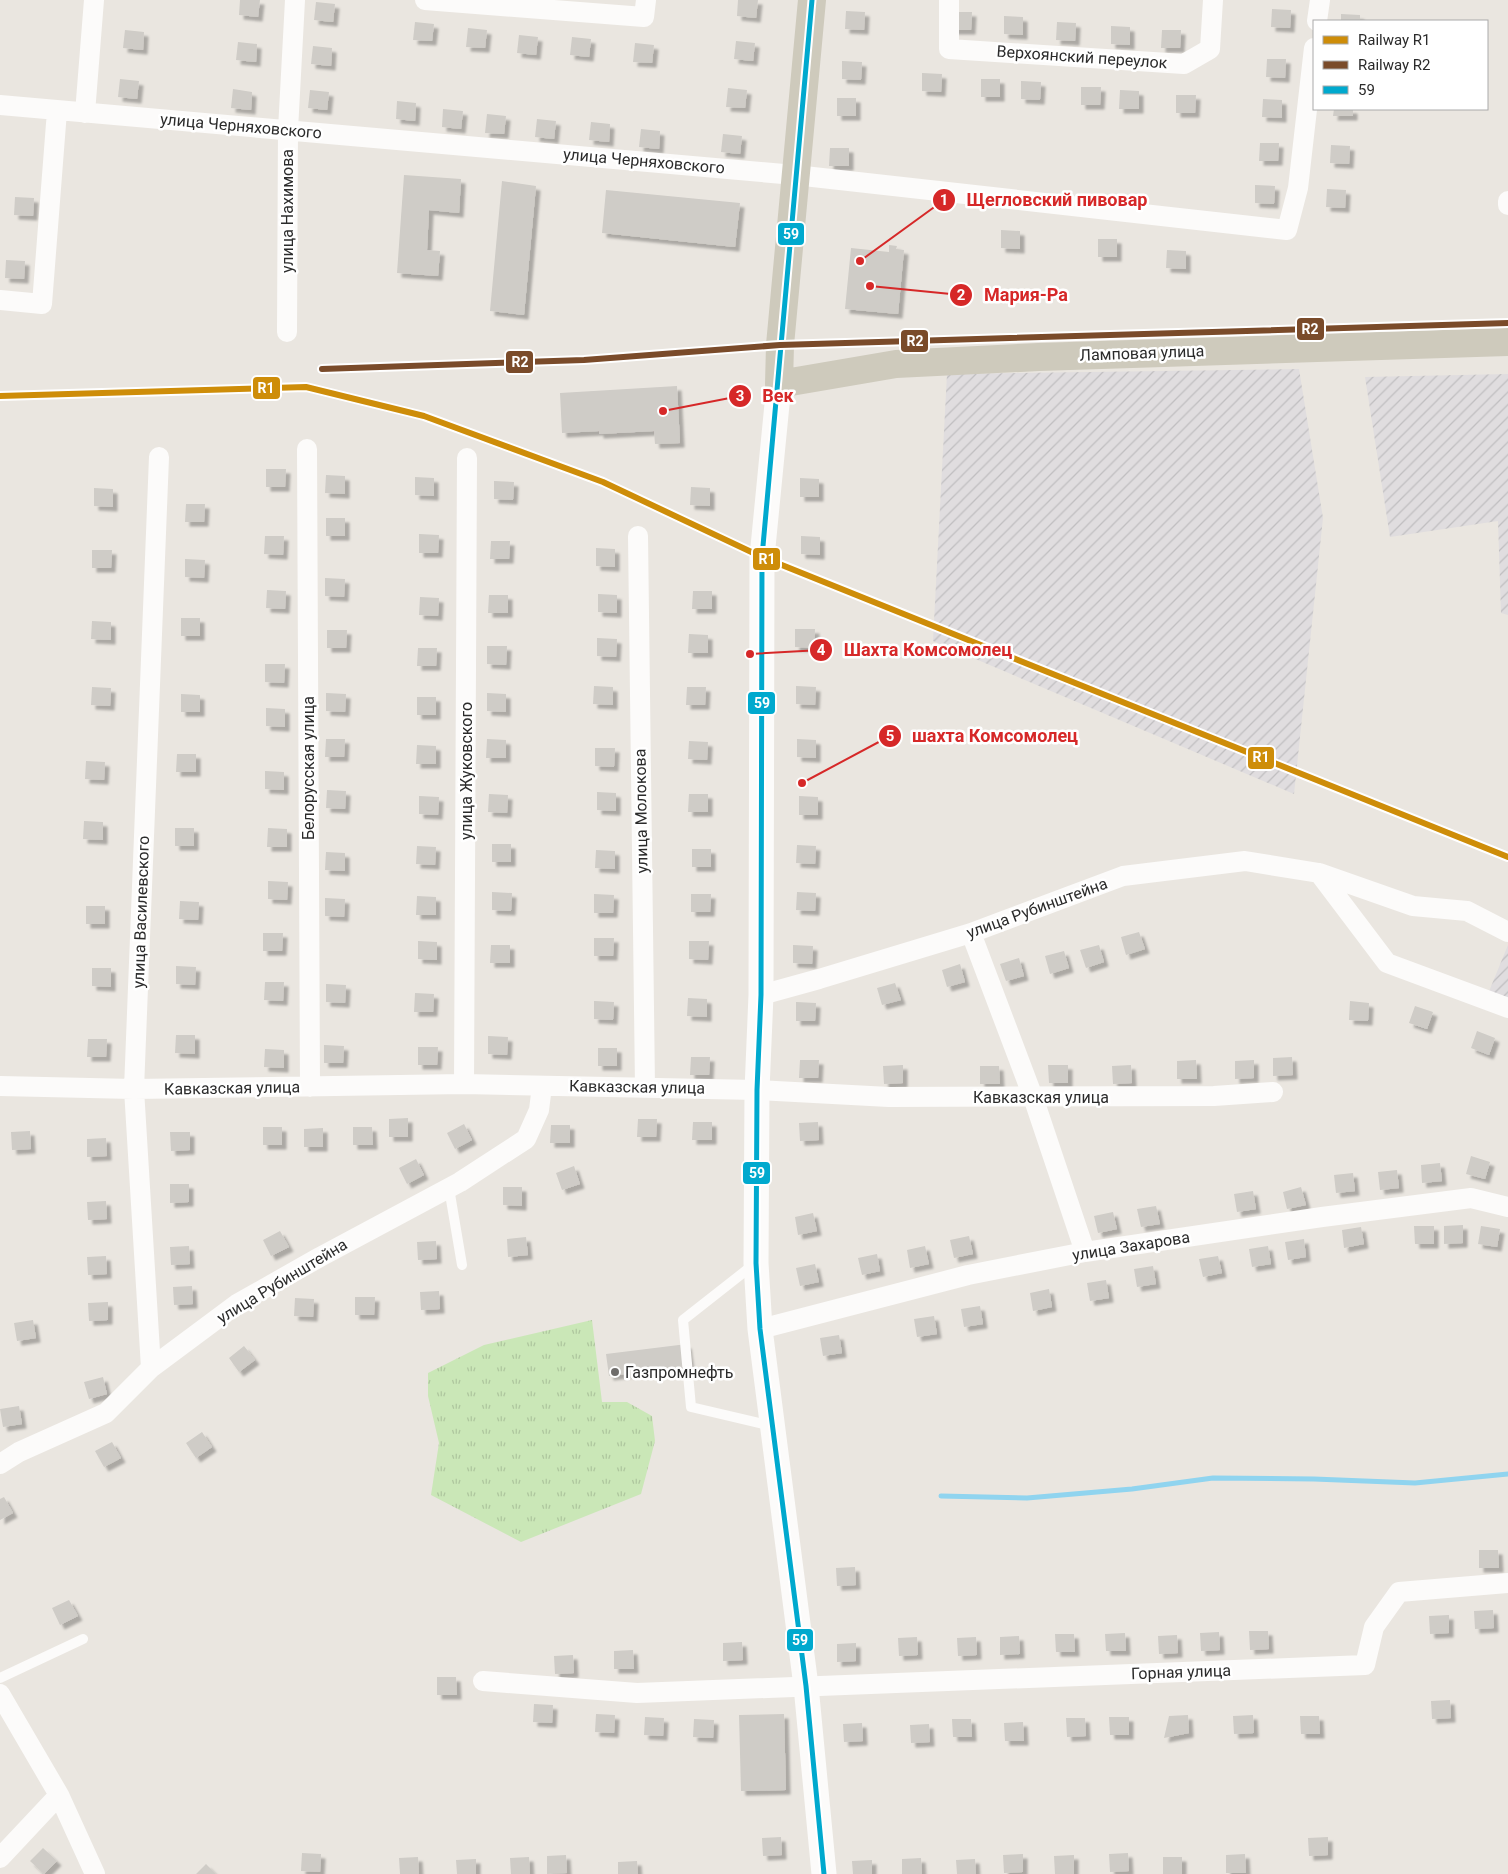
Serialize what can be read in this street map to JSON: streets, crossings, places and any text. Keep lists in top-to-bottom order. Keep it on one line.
{"streets":{"main road":["Ламповая улица"],"street":["Верхоянский переулок","улица Черняховского","улица Нахимова","Белорусская улица","улица Жуковского","улица Молокова","улица Рубинштейна","улица Василевского","Кавказская улица","улица Захарова","Горная улица"]},"crossings":[["улица Черняховского","улица Нахимова"],["Белорусская улица","Кавказская улица"],["улица Жуковского","Кавказская улица"],["улица Молокова","Кавказская улица"],["улица Рубинштейна","улица Василевского"],["улица Рубинштейна","Кавказская улица"],["улица Василевского","Кавказская улица"]],"places":["Щегловский пивовар","Мария-Ра","Век","Шахта Комсомолец","шахта Комсомолец","Газпромнефть"],"lines":["transit line 59","rail line R2","rail line R1"],"legend":["Railway R1","Railway R2","59"]}
